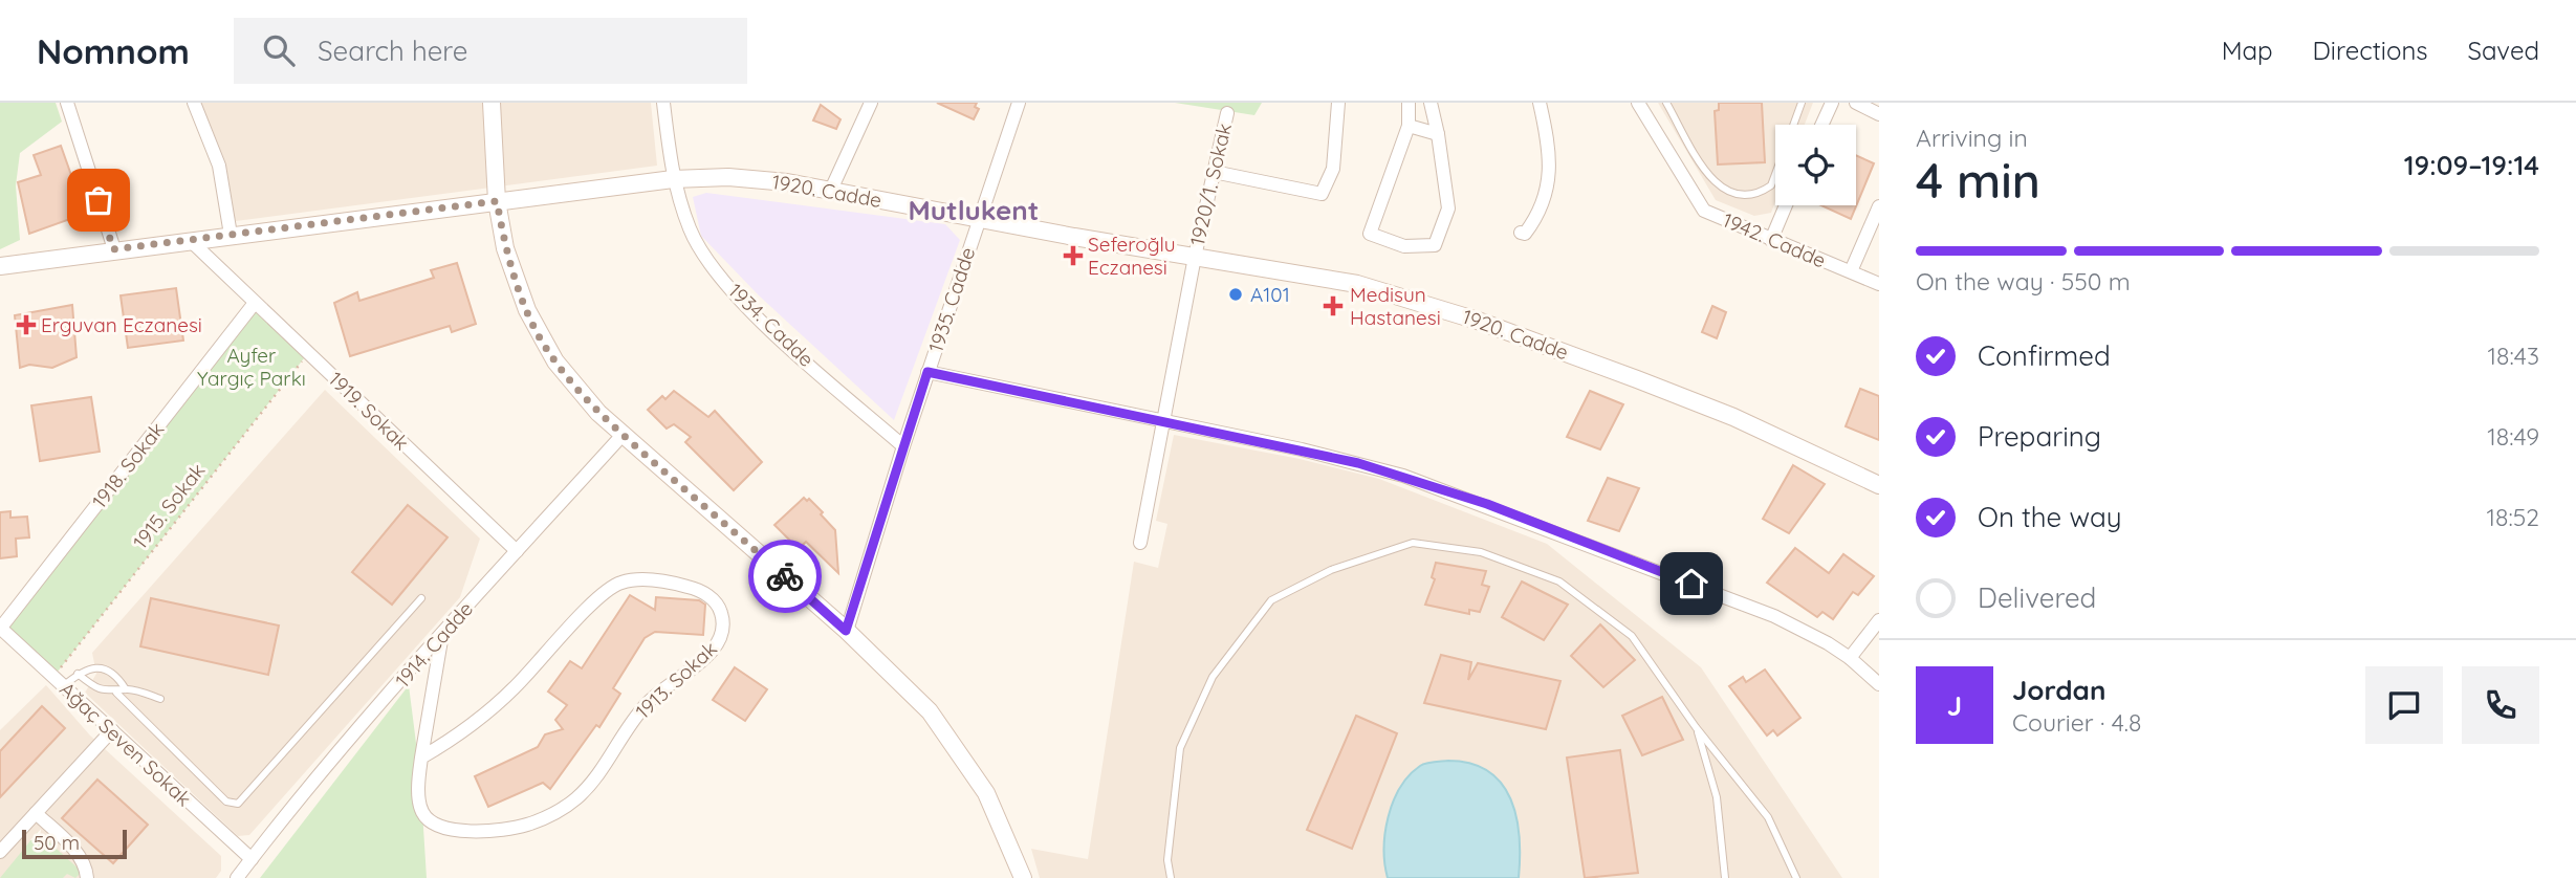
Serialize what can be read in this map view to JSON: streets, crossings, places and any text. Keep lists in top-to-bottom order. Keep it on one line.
{"streets":{"main road":["1920. Cadde"],"street":["1920/1. Sokak","1942. Cadde","1935. Cadde","1934. Cadde","1919. Sokak","1918. Sokak","1914. Cadde","1913. Sokak","Ağaç Seven Sokak"],"path":["1915. Sokak"]},"crossings":[["1920/1. Sokak","1920. Cadde"],["1920. Cadde","1935. Cadde"],["1920. Cadde","1934. Cadde"],["1920. Cadde","1919. Sokak"],["1935. Cadde","1934. Cadde"],["1919. Sokak","1918. Sokak"],["1919. Sokak","1915. Sokak"],["1919. Sokak","1914. Cadde"],["1918. Sokak","Ağaç Seven Sokak"],["1915. Sokak","Ağaç Seven Sokak"],["1914. Cadde","1913. Sokak"],["1914. Cadde","Ağaç Seven Sokak"]],"districts":["Mutlukent"],"parks":["Ayfer Yargıç Parkı"],"places":{"health":["Seferoğlu Eczanesi","Medisun Hastanesi","Erguvan Eczanesi"],"other":["A101"]},"scale_bar":"50 m","page":{"header":"Nomnom","search":"Search here","nav":["Map","Directions","Saved"],"heading":["4 min","Arriving in","19:09–19:14"],"panel":["Jordan","Courier · 4.8"],"bar":"On the way · 550 m","list":[["Confirmed","18:43"],["Preparing","18:49"],["On the way","18:52"],"Delivered"],"round":"J","scale":"50 m"}}
